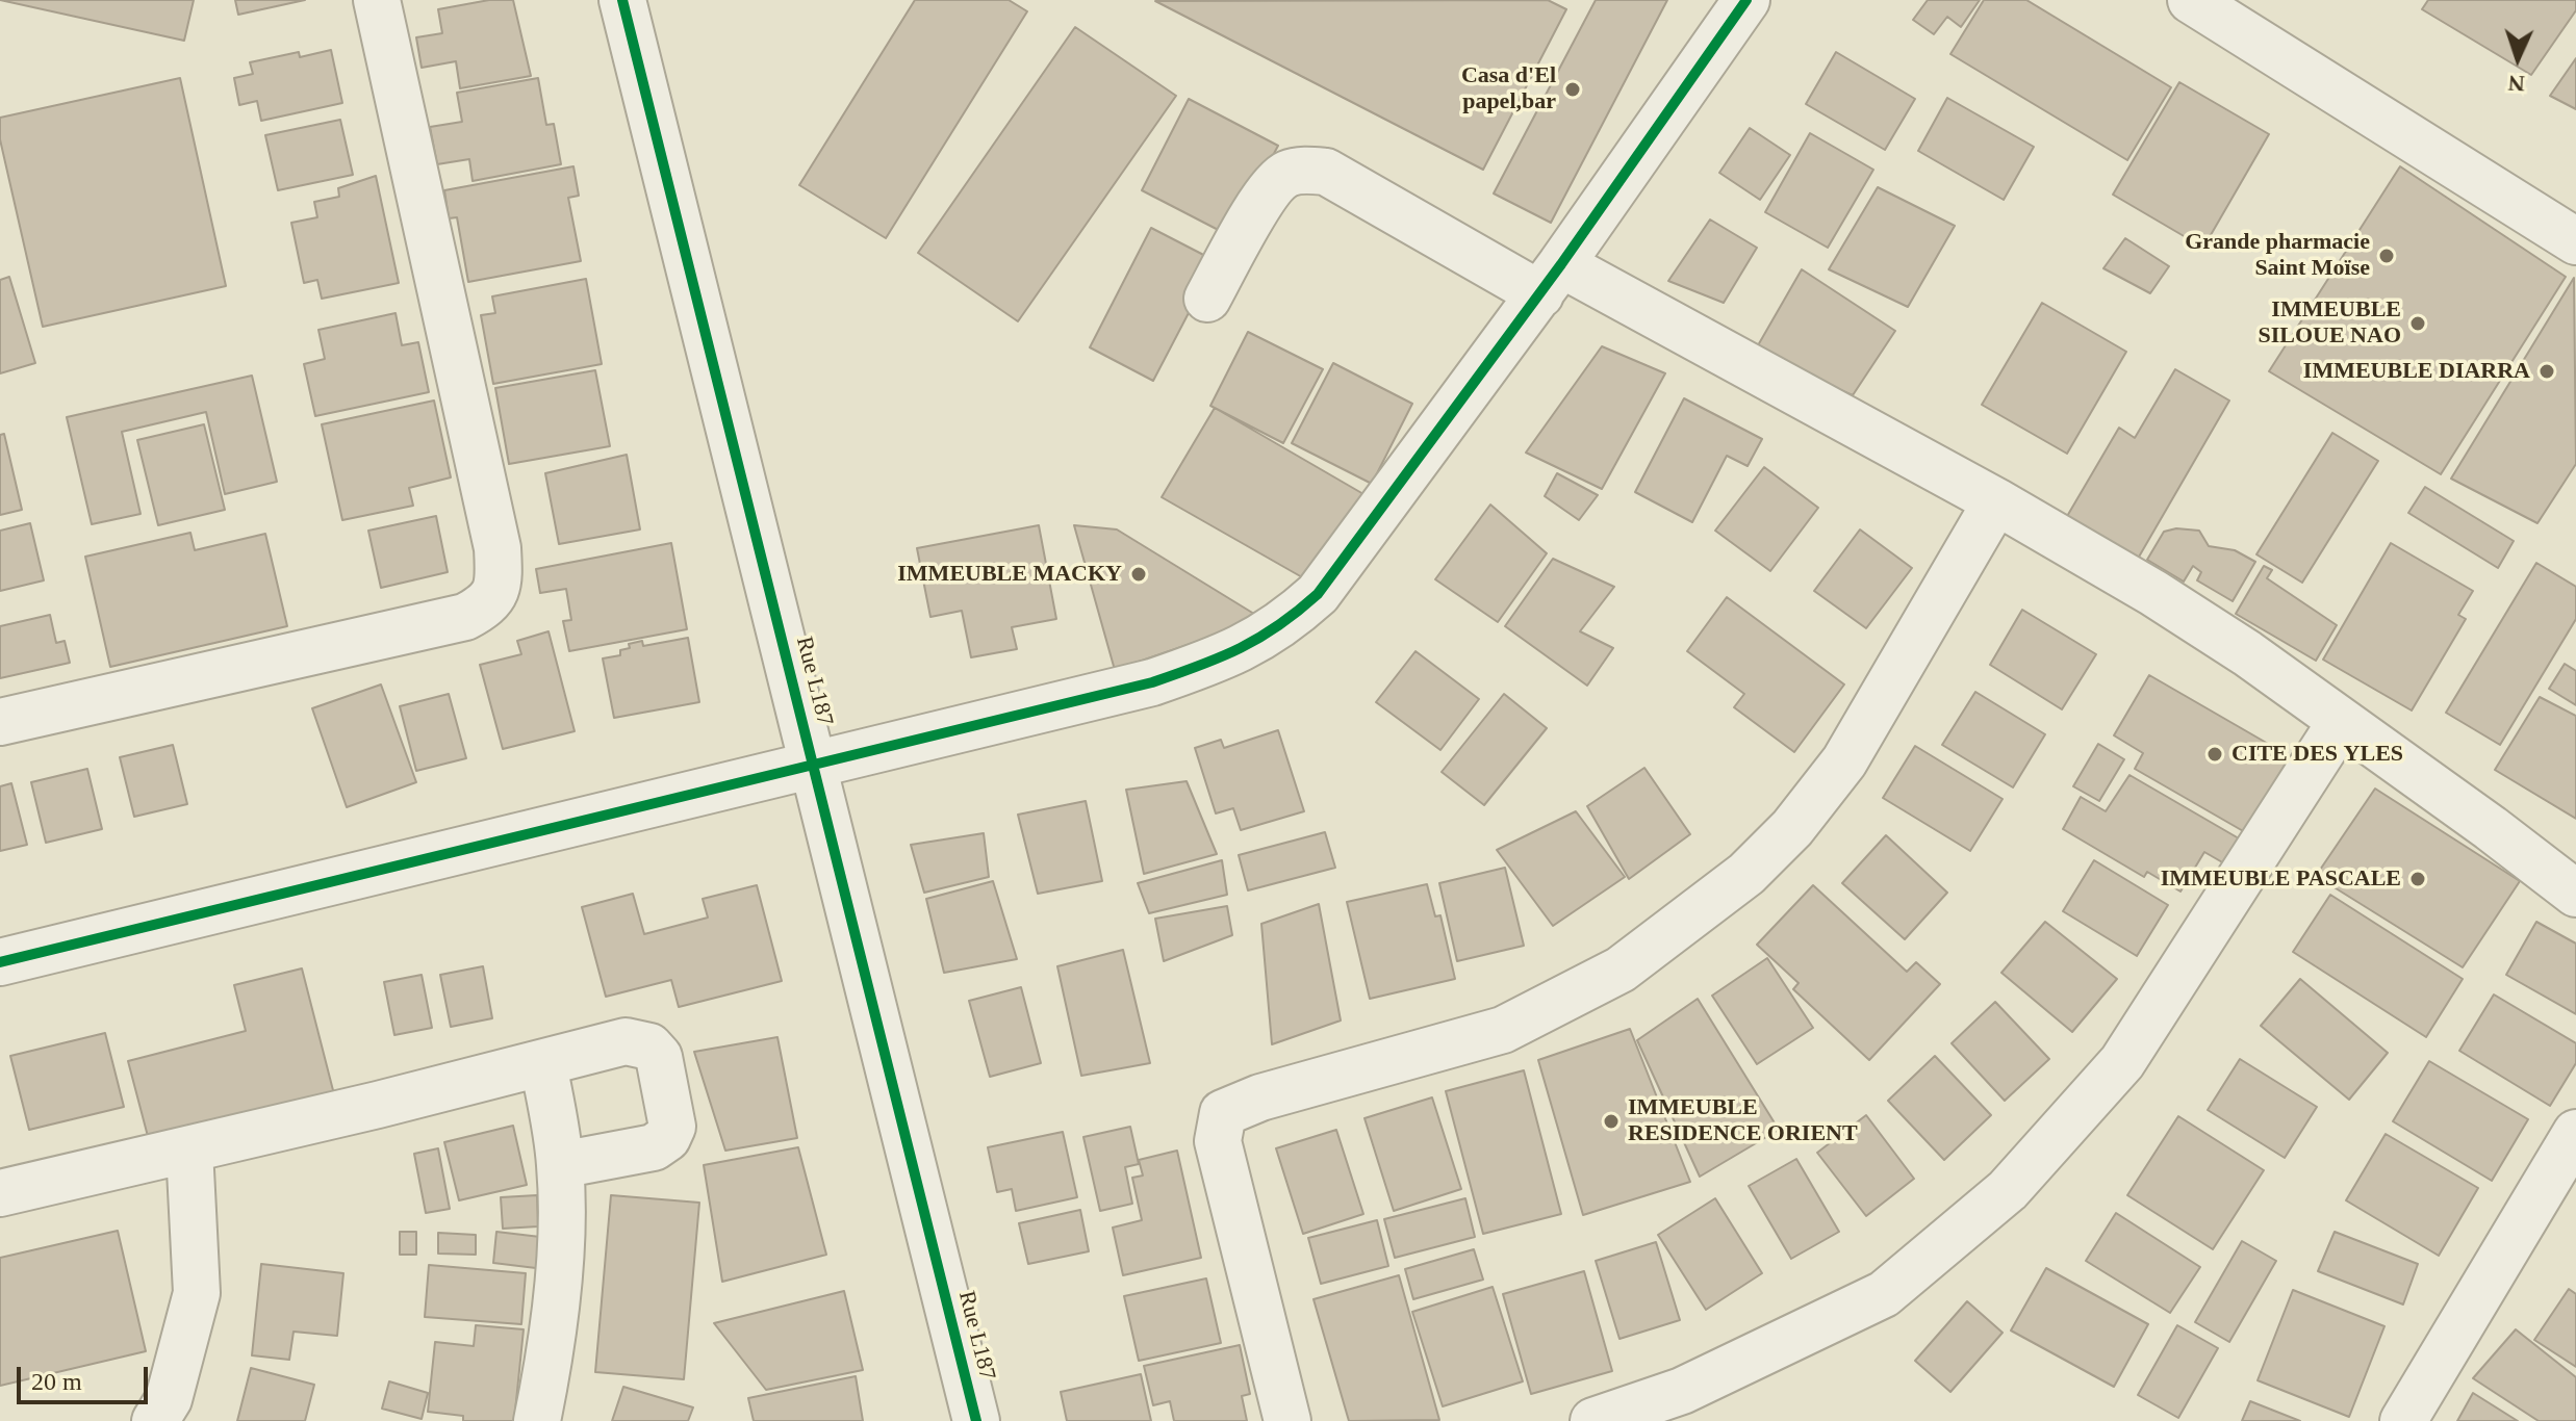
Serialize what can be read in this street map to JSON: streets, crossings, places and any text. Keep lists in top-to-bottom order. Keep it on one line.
{"streets":{"street":["Rue L187"]},"places":["Casa d'El papel,bar","Grande pharmacie Saint Moïse","IMMEUBLE SILOUE NAO","IMMEUBLE DIARRA","IMMEUBLE MACKY","CITE DES YLES","IMMEUBLE PASCALE","IMMEUBLE RESIDENCE ORIENT"],"scale_bar":"20 m","north":"bottom"}
